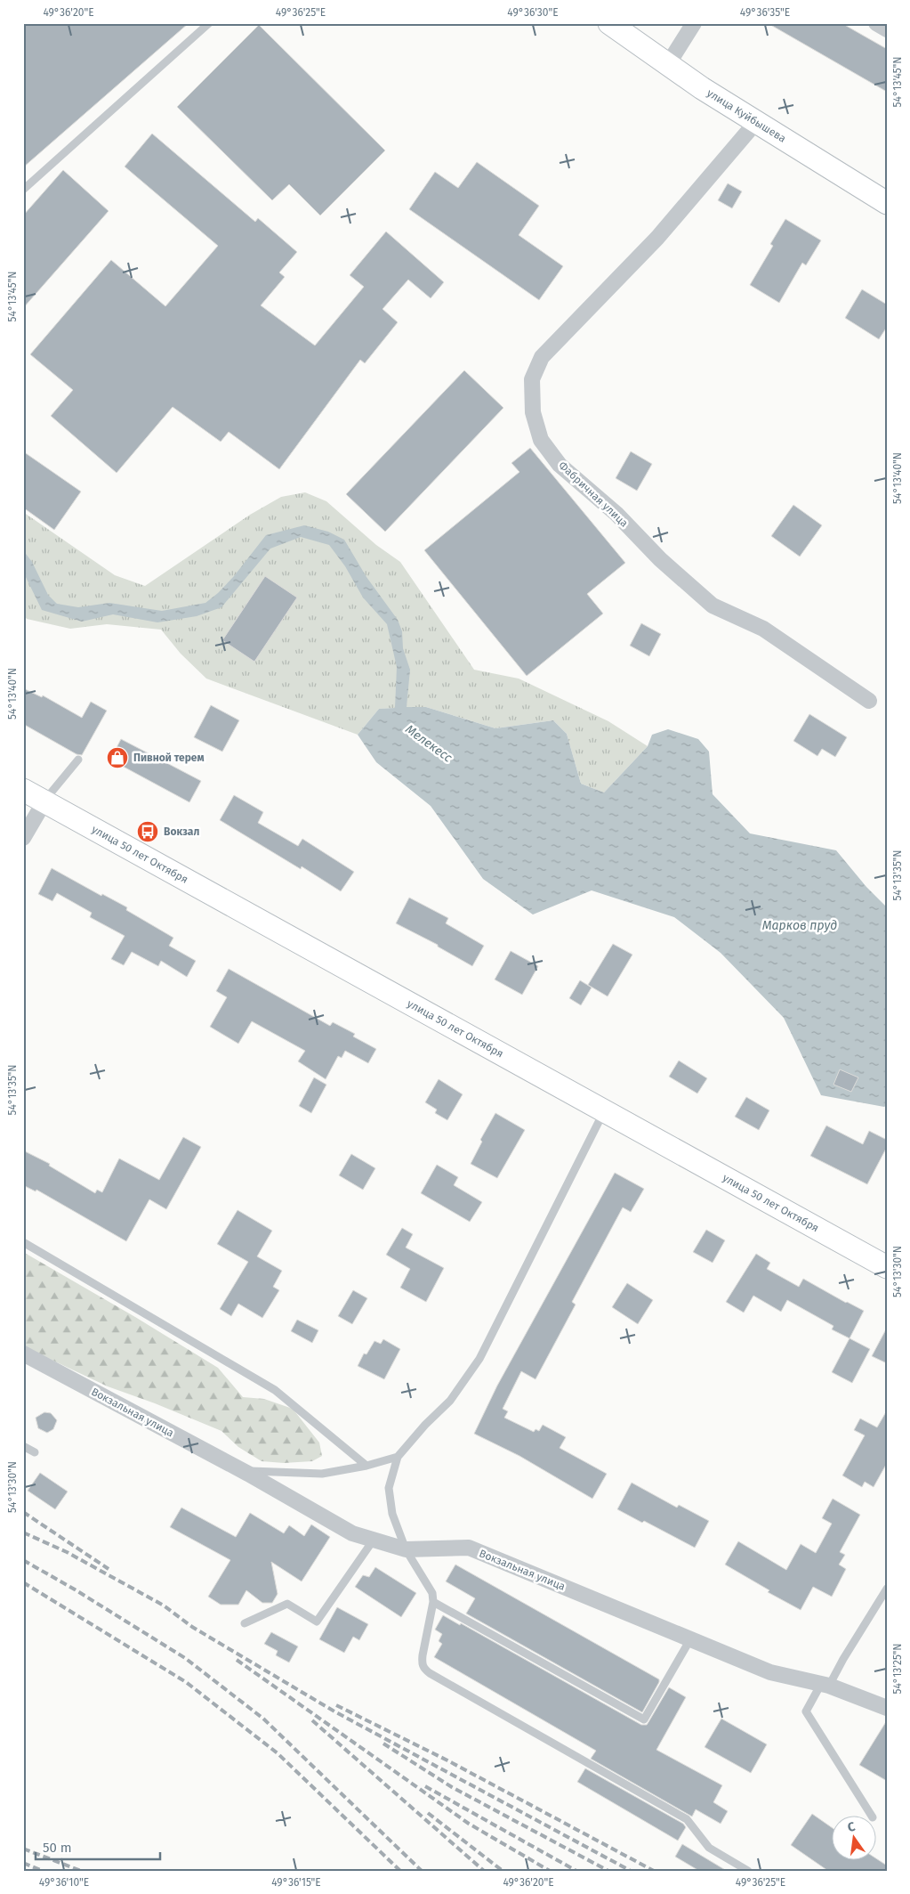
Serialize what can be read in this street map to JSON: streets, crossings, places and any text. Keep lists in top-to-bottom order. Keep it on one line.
{"streets":{"main road":["улица Куйбышева","улица 50 лет Октября"],"street":["Фабричная улица","Вокзальная улица"]},"crossings":[["улица Куйбышева","Фабричная улица"]],"water":["Мелекесс","Марков пруд"],"places":{"shop":["Пивной терем"],"bus stop":["Вокзал"]},"scale_bar":"50 m","north":"top","coordinates":["49°36'20\"E","49°36'25\"E","49°36'30\"E","49°36'35\"E","54°13'45\"N","54°13'40\"N","54°13'35\"N","54°13'30\"N","54°13'25\"N","49°36'10\"E","49°36'15\"E"]}
